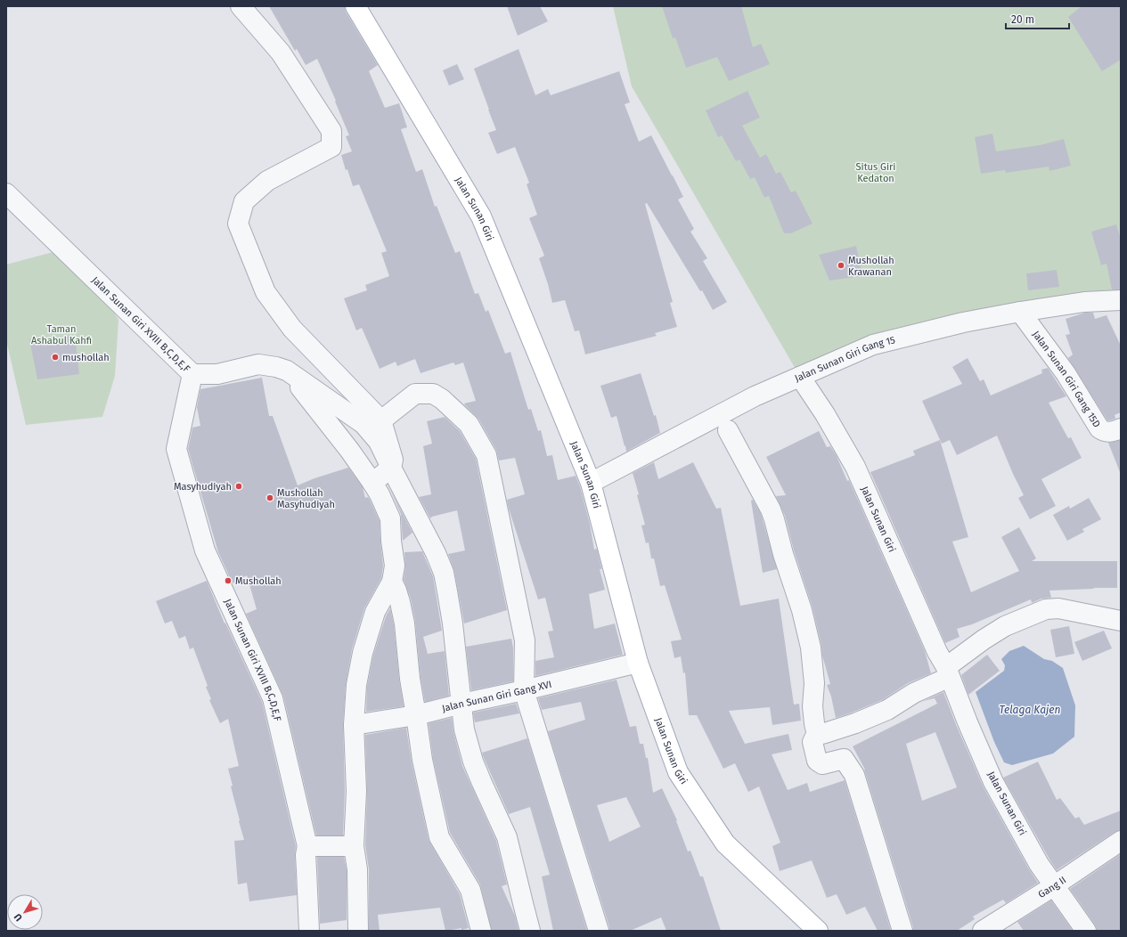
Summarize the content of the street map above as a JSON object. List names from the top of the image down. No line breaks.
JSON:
{"streets":{"main road":["Jalan Sunan Giri"],"street":["Jalan Sunan Giri XVIII B,C,D,E,F","Jalan Sunan Giri Gang 15","Jalan Sunan Giri Gang 15D","Jalan Sunan Giri Gang XVI","Gang II"]},"crossings":[["Jalan Sunan Giri","Jalan Sunan Giri Gang 15"],["Jalan Sunan Giri","Jalan Sunan Giri Gang XVI"],["Jalan Sunan Giri","Gang II"],["Jalan Sunan Giri Gang 15","Jalan Sunan Giri Gang 15D"]],"water":["Telaga Kajen"],"parks":["Situs Giri Kedaton","Taman Ashabul Kahfi"],"places":["Mushollah Krawanan","mushollah","Masyhudiyah","Mushollah Masyhudiyah","Mushollah"],"scale_bar":"20 m","north":"bottom left"}
